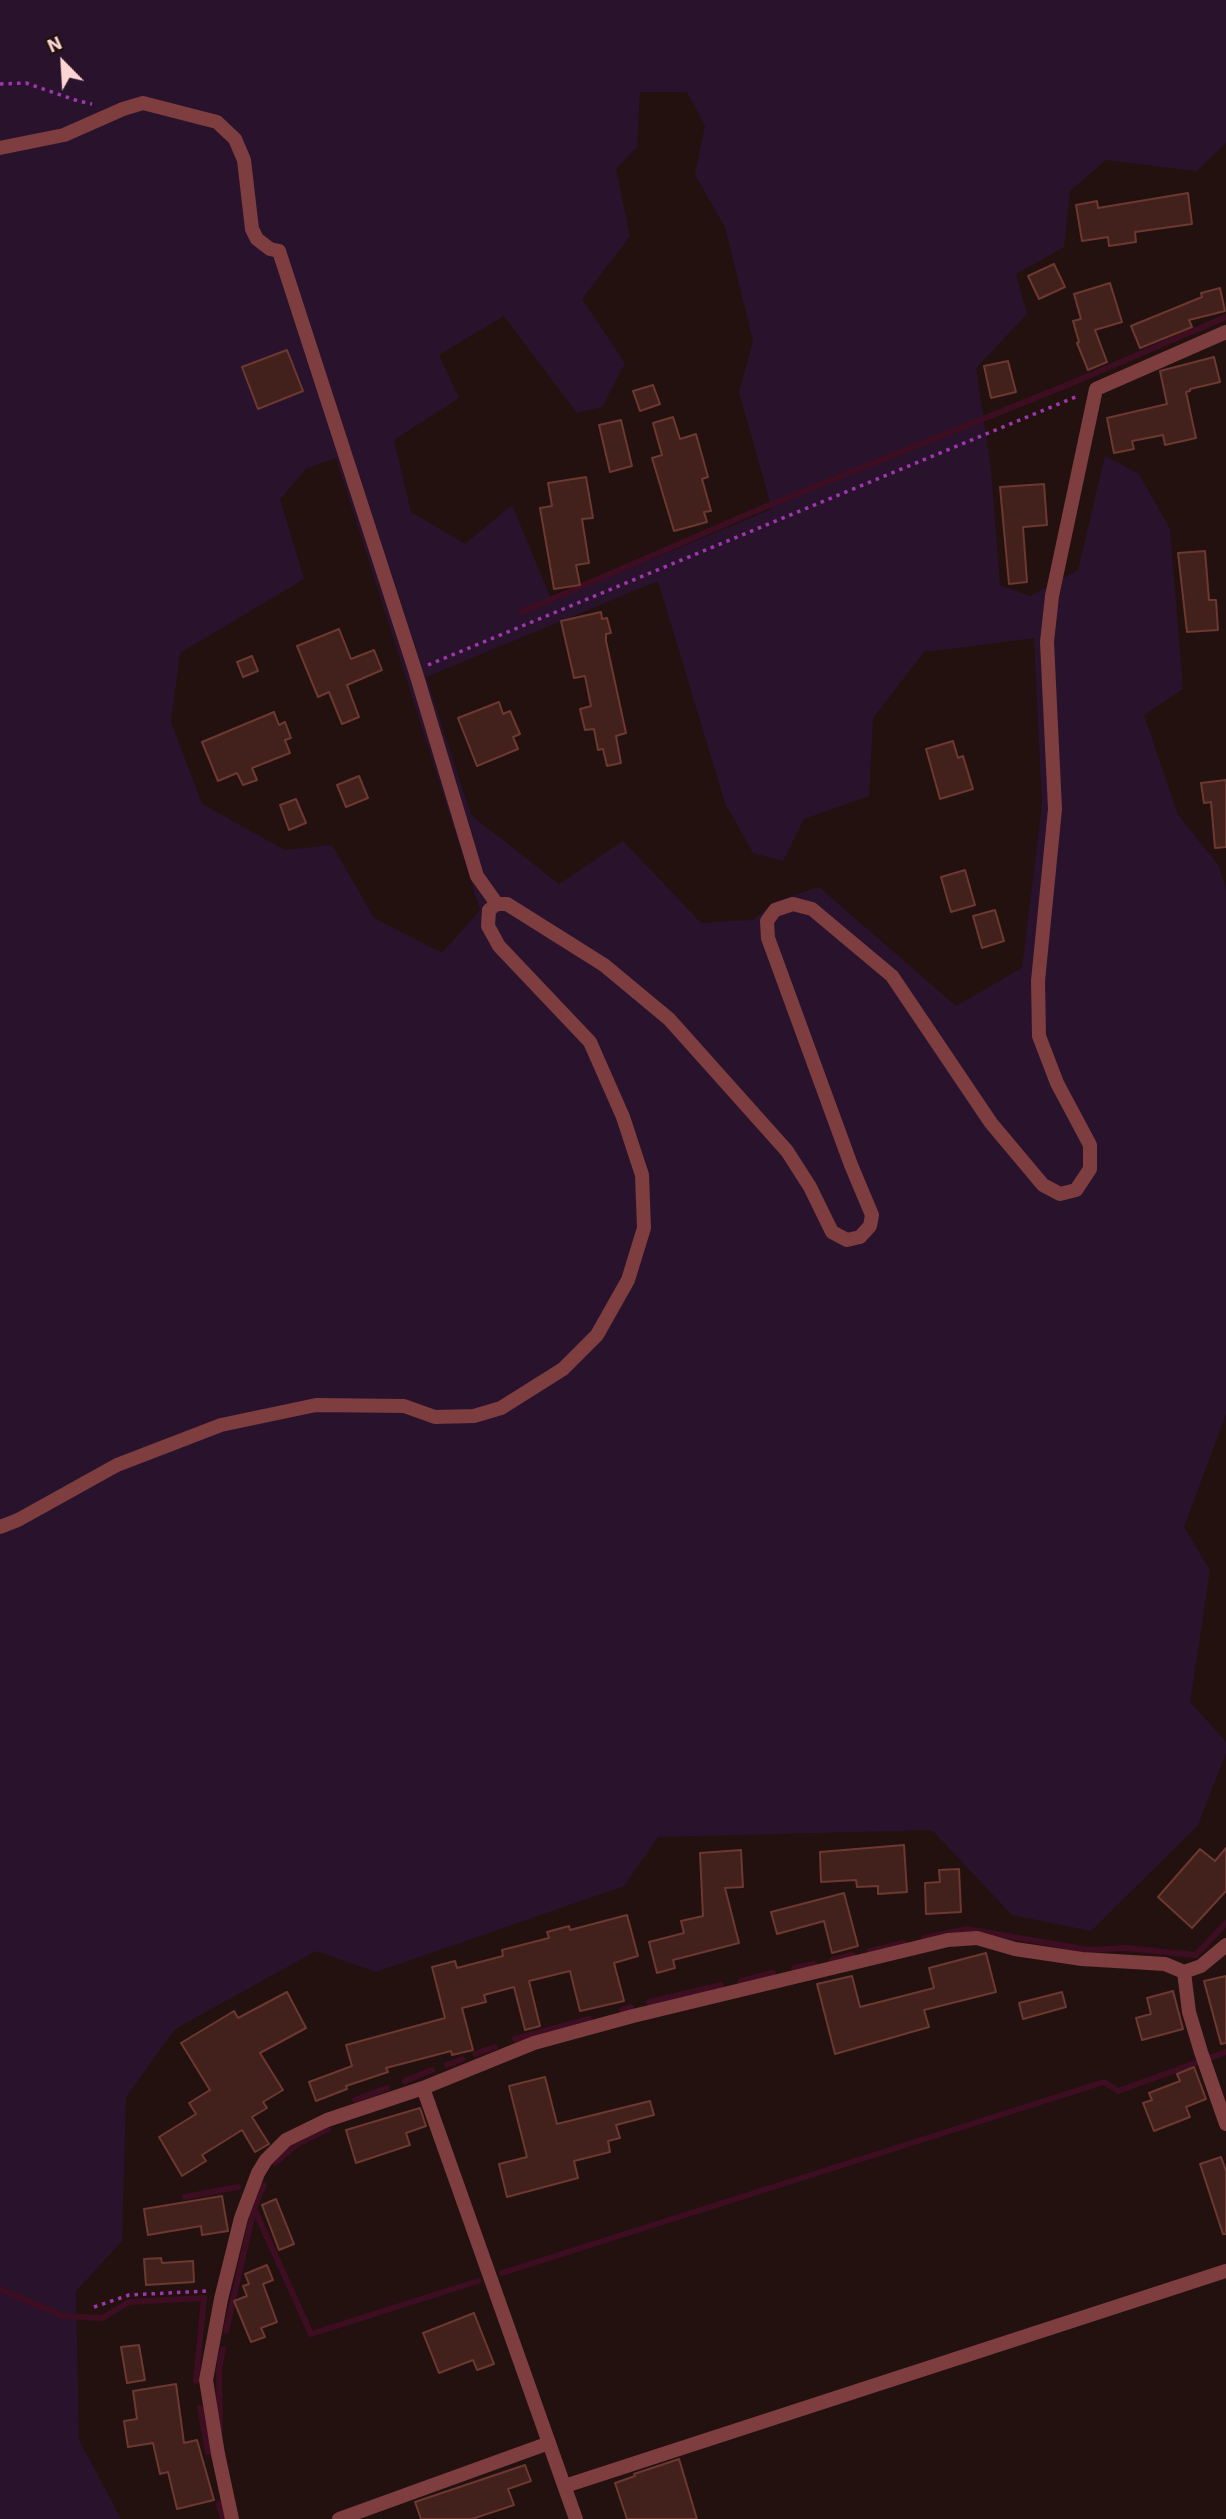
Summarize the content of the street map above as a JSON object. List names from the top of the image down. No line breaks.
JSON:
{"north":"top left"}
